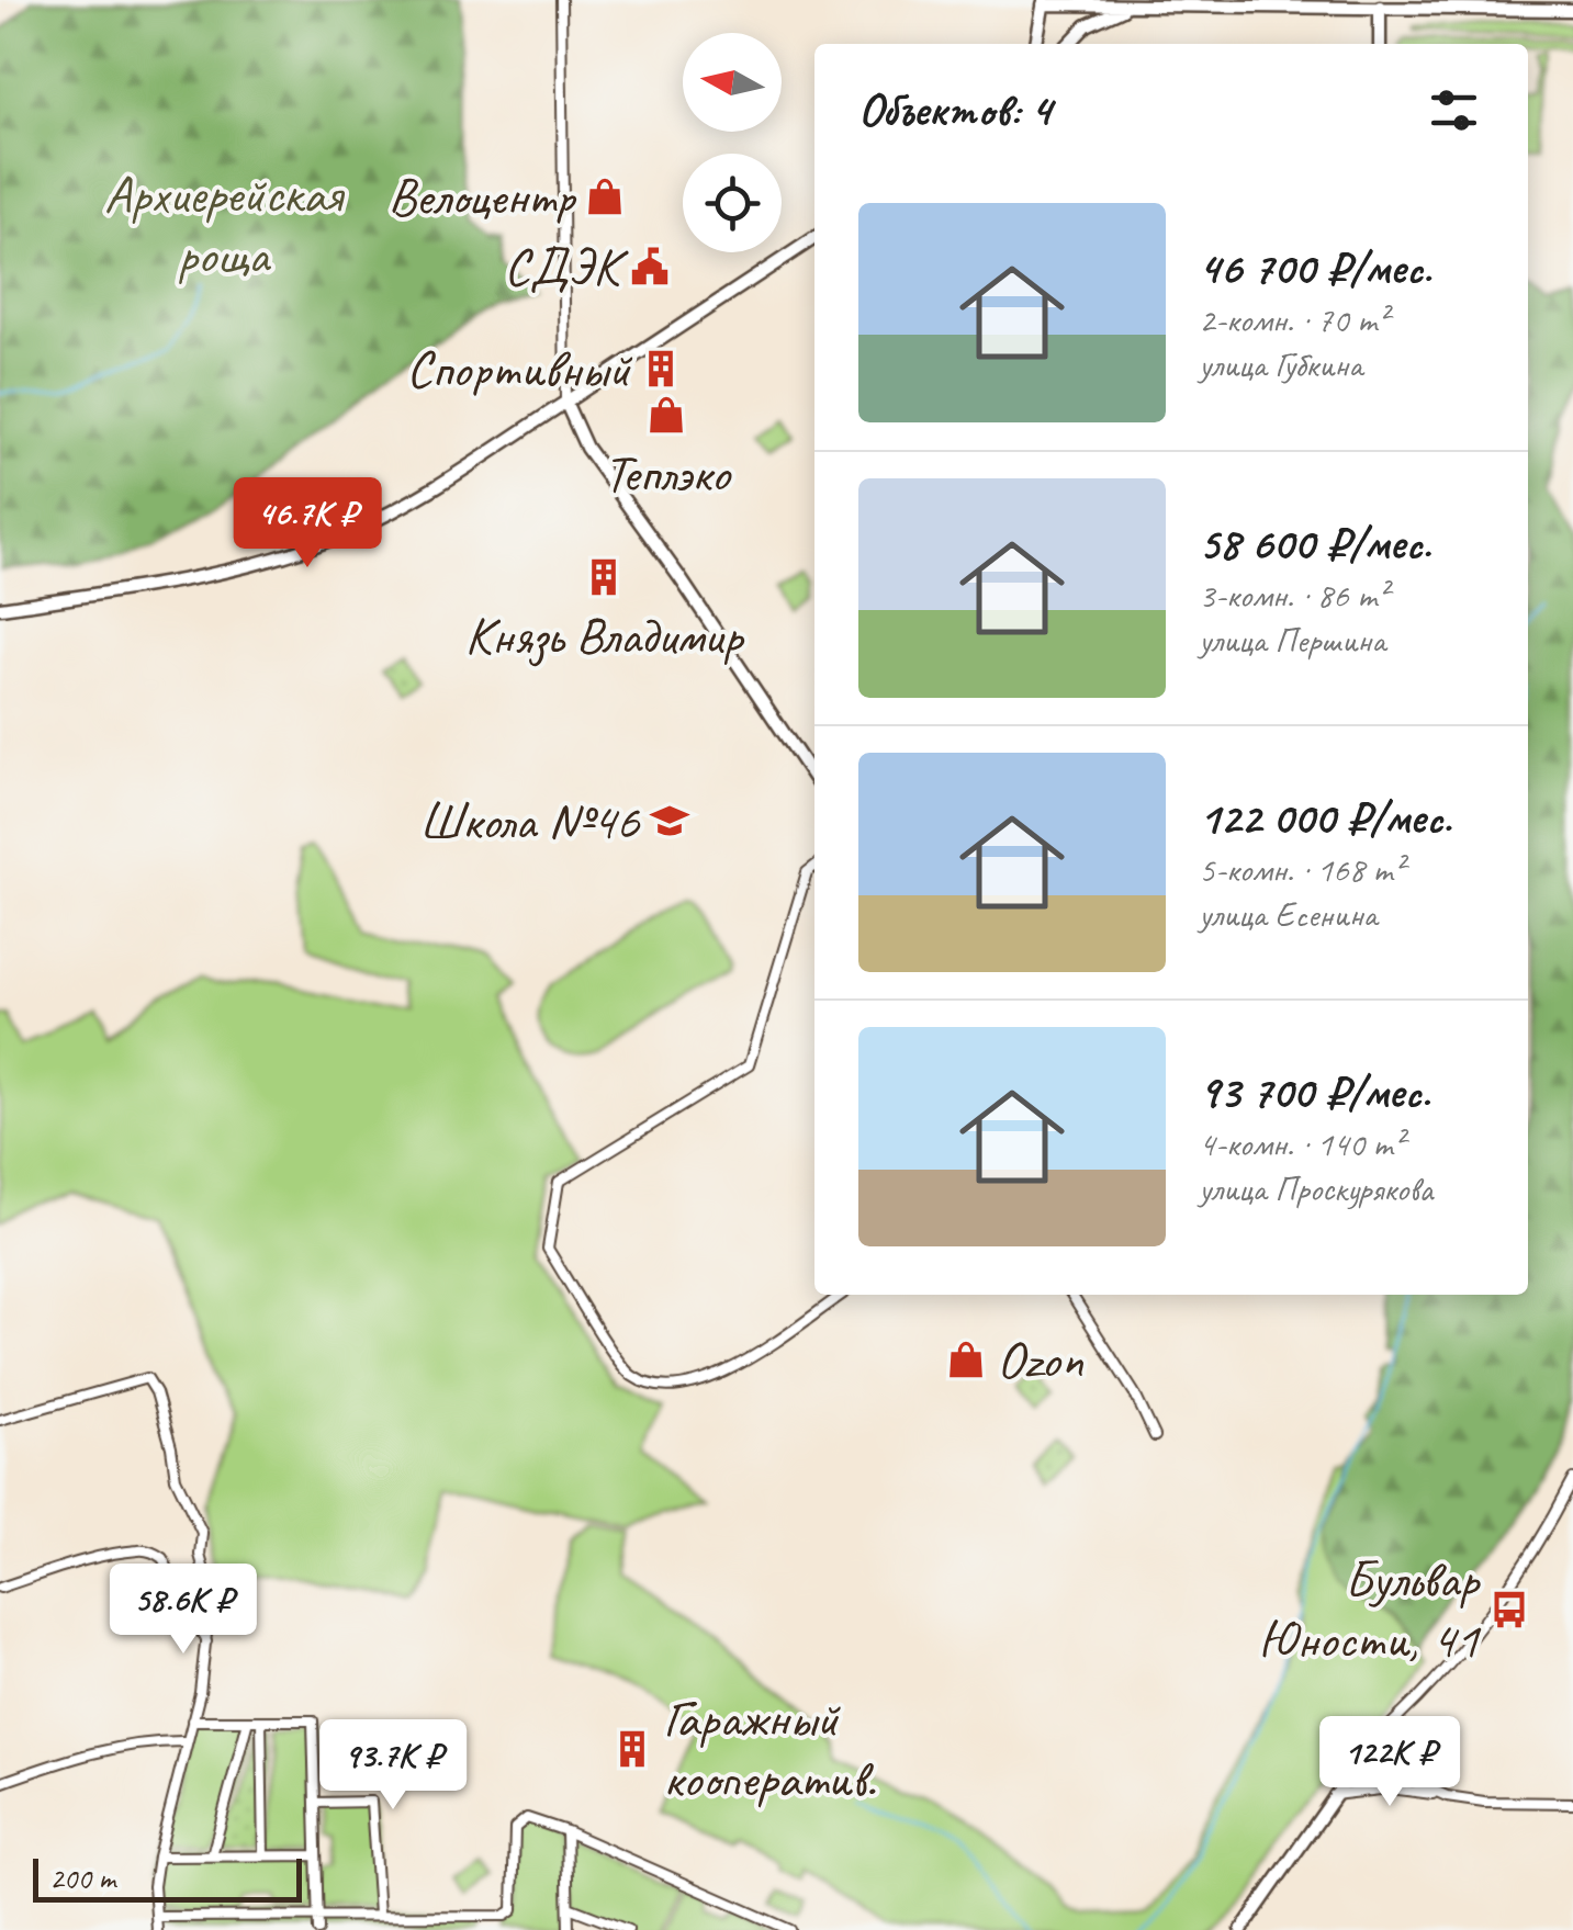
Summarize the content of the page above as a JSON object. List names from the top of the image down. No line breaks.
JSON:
{"parks":["Архиерейская роща"],"places":{"shop":["Велоцентр","Теплэко","Ozon"],"public building":["СДЭК"],"building":["Спортивный","Князь Владимир","Гаражный кооператив."],"school or university":["Школа №46"],"bus stop":["Бульвар Юности, 41"]},"scale_bar":"200 m","north":"left","page":{"heading":"Объектов: 4","list":[{"name":"46 700 ₽/мес.","note":"2-комн. · 70 m² · улица Губкина"},{"name":"58 600 ₽/мес.","note":"3-комн. · 86 m² · улица Першина"},{"name":"122 000 ₽/мес.","note":"5-комн. · 168 m² · улица Есенина"},{"name":"93 700 ₽/мес.","note":"4-комн. · 140 m² · улица Проскурякова"}],"price":["46.7K ₽","58.6K ₽","122K ₽","93.7K ₽"],"scale":"200 m"}}
